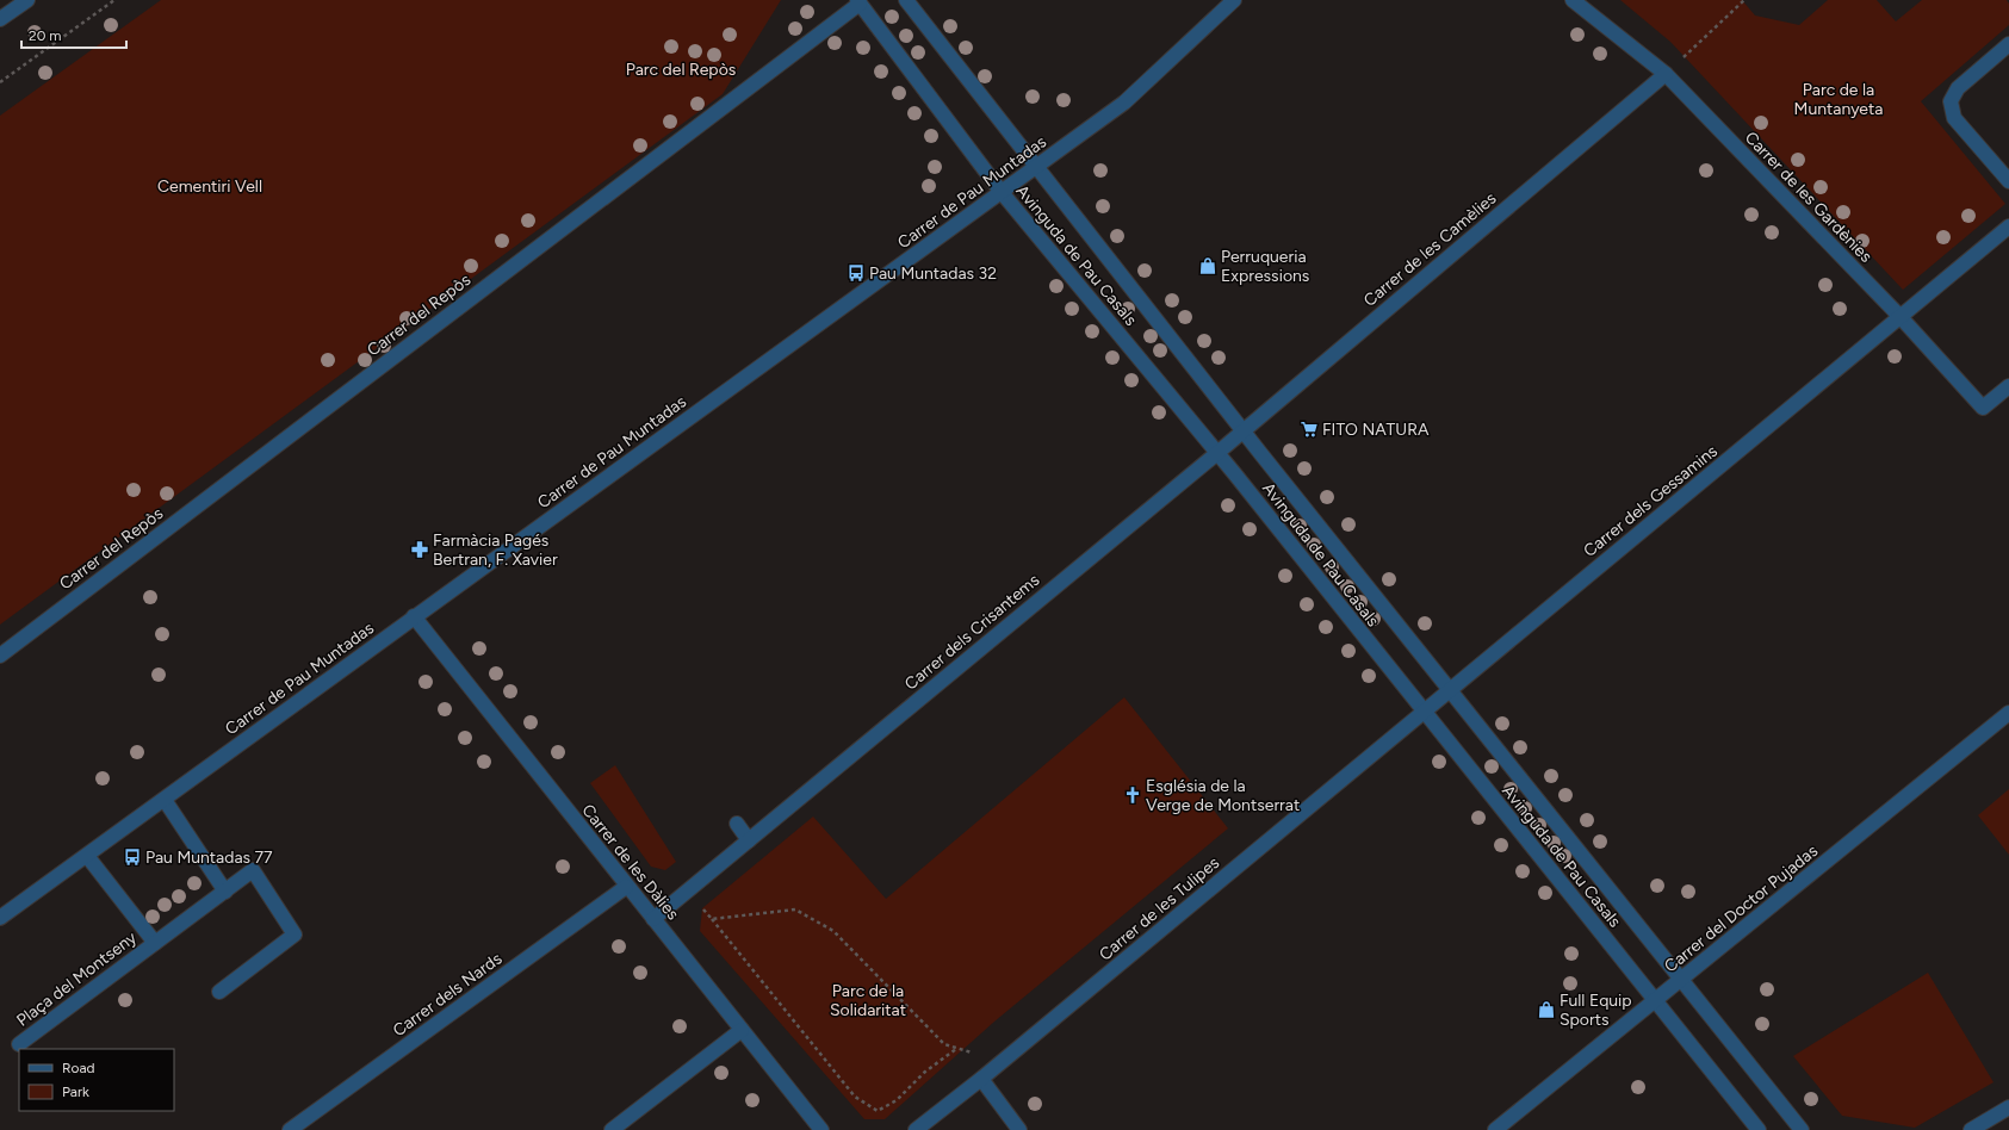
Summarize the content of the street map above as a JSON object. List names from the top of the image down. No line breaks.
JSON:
{"streets":{"street":["Carrer de Pau Muntadas","Carrer de les Gardènies","Carrer de les Camèlies","Avinguda de Pau Casals","Carrer del Repòs","Carrer dels Gessamins","Carrer dels Crisantems","Carrer de les Dàlies","Carrer de les Tulipes","Carrer del Doctor Pujadas","Plaça del Montseny","Carrer dels Nards"]},"crossings":[["Carrer de Pau Muntadas","Avinguda de Pau Casals"],["Carrer de Pau Muntadas","Carrer de les Dàlies"],["Carrer de Pau Muntadas","Plaça del Montseny"],["Carrer de les Gardènies","Carrer de les Camèlies"],["Carrer de les Gardènies","Carrer dels Gessamins"],["Carrer de les Camèlies","Avinguda de Pau Casals"],["Carrer de les Camèlies","Carrer dels Crisantems"],["Avinguda de Pau Casals","Carrer del Repòs"],["Avinguda de Pau Casals","Carrer dels Gessamins"],["Avinguda de Pau Casals","Carrer dels Crisantems"],["Avinguda de Pau Casals","Carrer de les Tulipes"],["Avinguda de Pau Casals","Carrer del Doctor Pujadas"],["Carrer dels Gessamins","Carrer de les Tulipes"],["Carrer dels Crisantems","Carrer de les Dàlies"],["Carrer de les Dàlies","Carrer dels Nards"]],"parks":["Parc del Repòs","Parc de la Muntanyeta","Cementiri Vell","Parc de la Solidaritat"],"places":{"shop":["Perruqueria Expressions","Full Equip Sports"],"bus stop":["Pau Muntadas 32","Pau Muntadas 77"],"supermarket":["FITO NATURA"],"pharmacy":["Farmàcia Pagés Bertran, F. Xavier"],"church":["Església de la Verge de Montserrat"]},"legend":["Road","Park"],"scale_bar":"20 m"}
